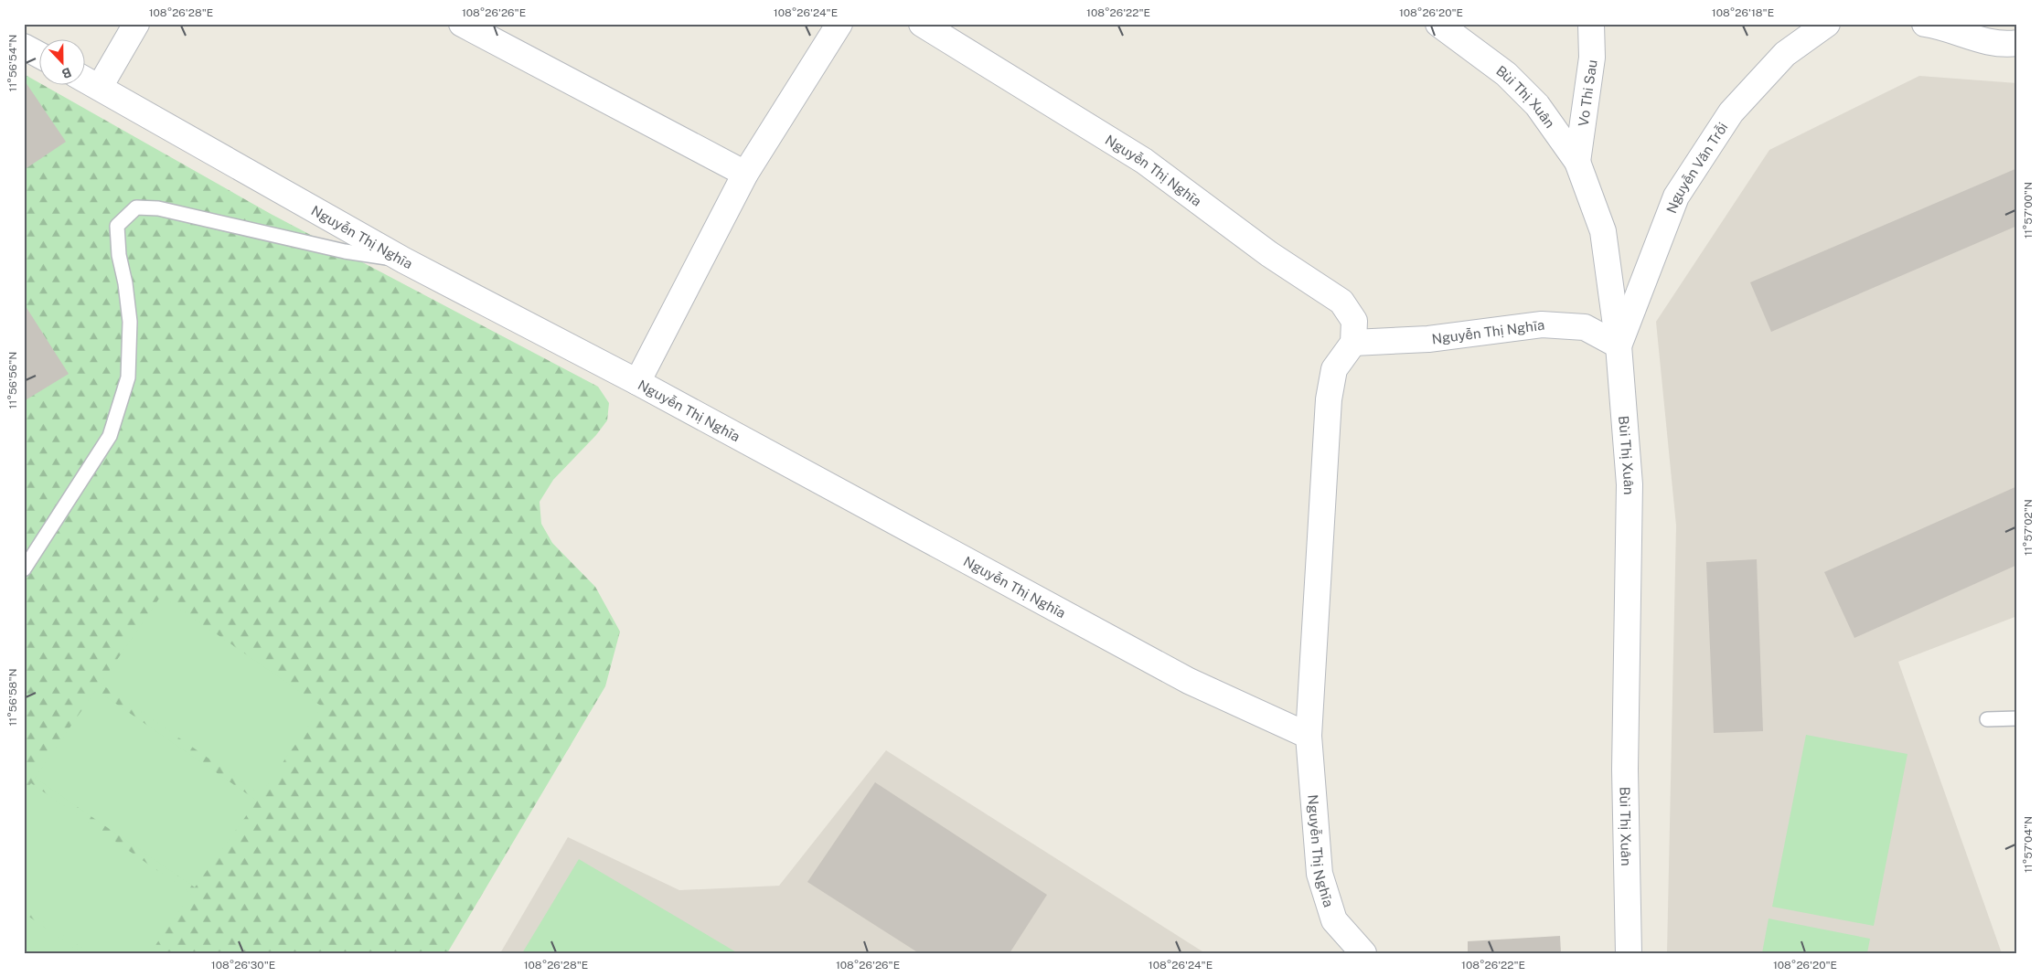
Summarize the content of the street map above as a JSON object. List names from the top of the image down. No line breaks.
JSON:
{"streets":{"street":["Vo Thi Sau","Bùi Thị Xuân","Nguyễn Văn Trỗi","Nguyễn Thị Nghĩa"]},"crossings":[["Vo Thi Sau","Bùi Thị Xuân"],["Bùi Thị Xuân","Nguyễn Văn Trỗi"],["Bùi Thị Xuân","Nguyễn Thị Nghĩa"],["Nguyễn Văn Trỗi","Nguyễn Thị Nghĩa"]],"north":"bottom","coordinates":["108°26'28\"E","108°26'26\"E","108°26'24\"E","108°26'22\"E","108°26'20\"E","108°26'18\"E","11°56'54\"N","11°57'00\"N","11°56'56\"N","11°57'02\"N","11°56'58\"N","11°57'04\"N","108°26'30\"E"]}
